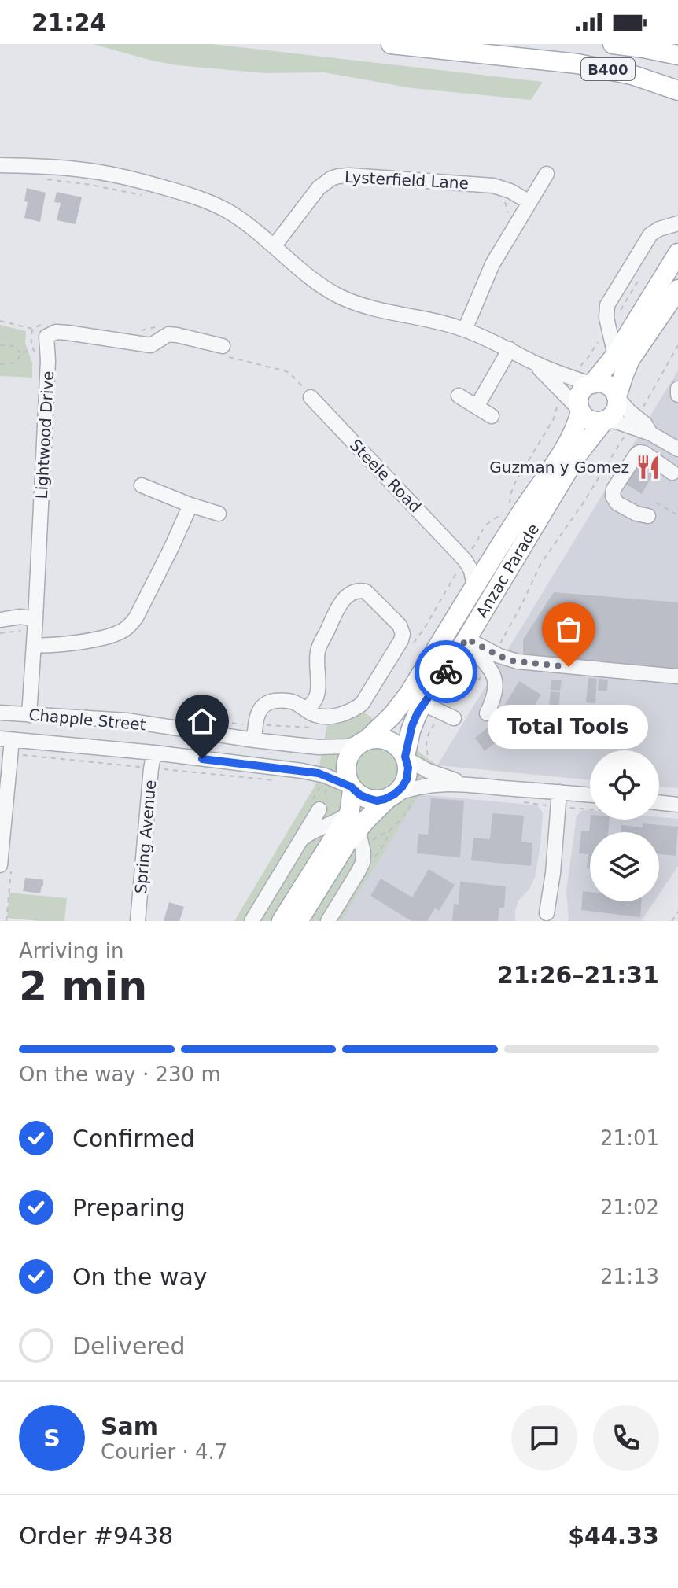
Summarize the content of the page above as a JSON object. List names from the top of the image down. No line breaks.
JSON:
{"streets":{"main road":["B400","Anzac Parade"],"street":["Lysterfield Lane","Lightwood Drive","Steele Road","Chapple Street","Spring Avenue"]},"crossings":[["Lightwood Drive","Chapple Street"],["Steele Road","Anzac Parade"],["Anzac Parade","Chapple Street"],["Chapple Street","Spring Avenue"]],"places":{"restaurant":["Guzman y Gomez"],"other":["Total Tools"]},"page":{"status":"21:24","bubble":"Total Tools","heading":["2 min","Arriving in","21:26–21:31"],"panel":["Sam","Courier · 4.7","Order #9438","$44.33"],"bar":"On the way · 230 m","list":[["Confirmed","21:01"],["Preparing","21:02"],["On the way","21:13"],"Delivered"],"round":"S"}}
